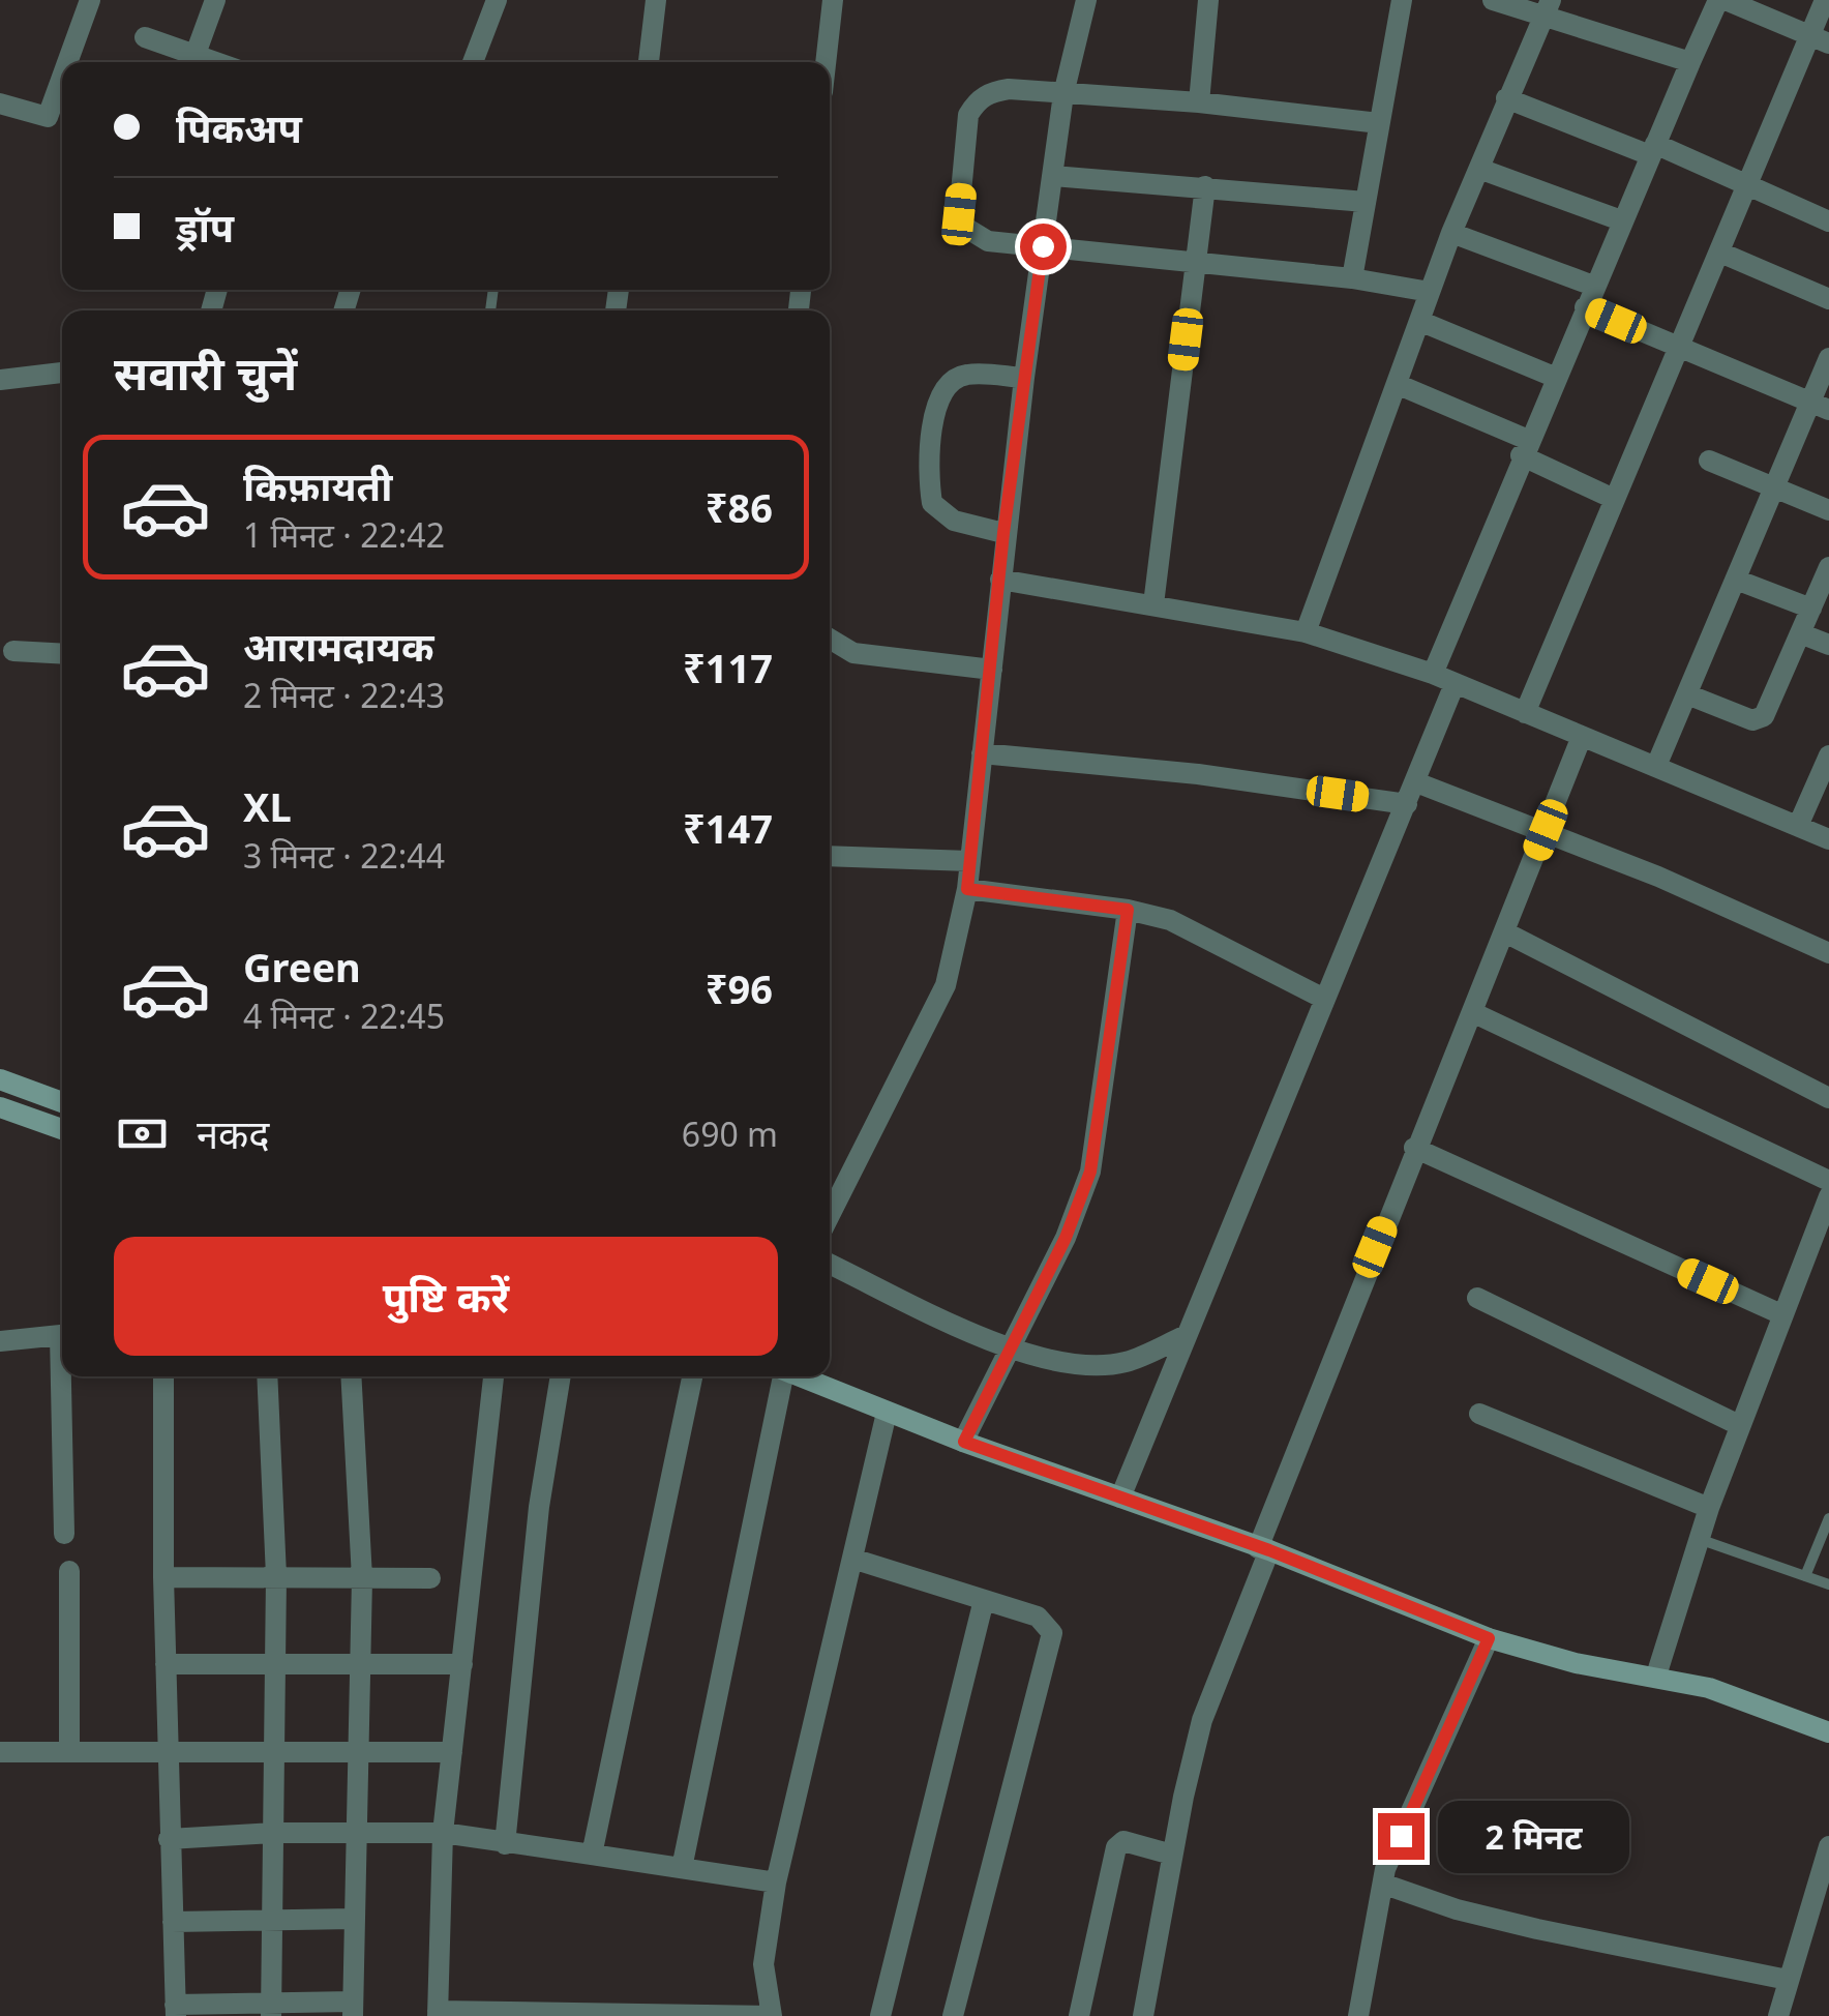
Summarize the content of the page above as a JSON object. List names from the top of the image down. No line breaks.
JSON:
{"page":{"banner":["पिकअप","ड्रॉप"],"heading":"सवारी चुनें","list":[{"name":"किफ़ायती","note":"1 मिनट · 22:42","value":"₹86"},{"name":"आरामदायक","note":"2 मिनट · 22:43","value":"₹117"},{"name":"XL","note":"3 मिनट · 22:44","value":"₹147"},{"name":"Green","note":"4 मिनट · 22:45","value":"₹96"}],"pay":["नकद","690 m"],"buttons":"पुष्टि करें","bubble":"2 मिनट"}}
